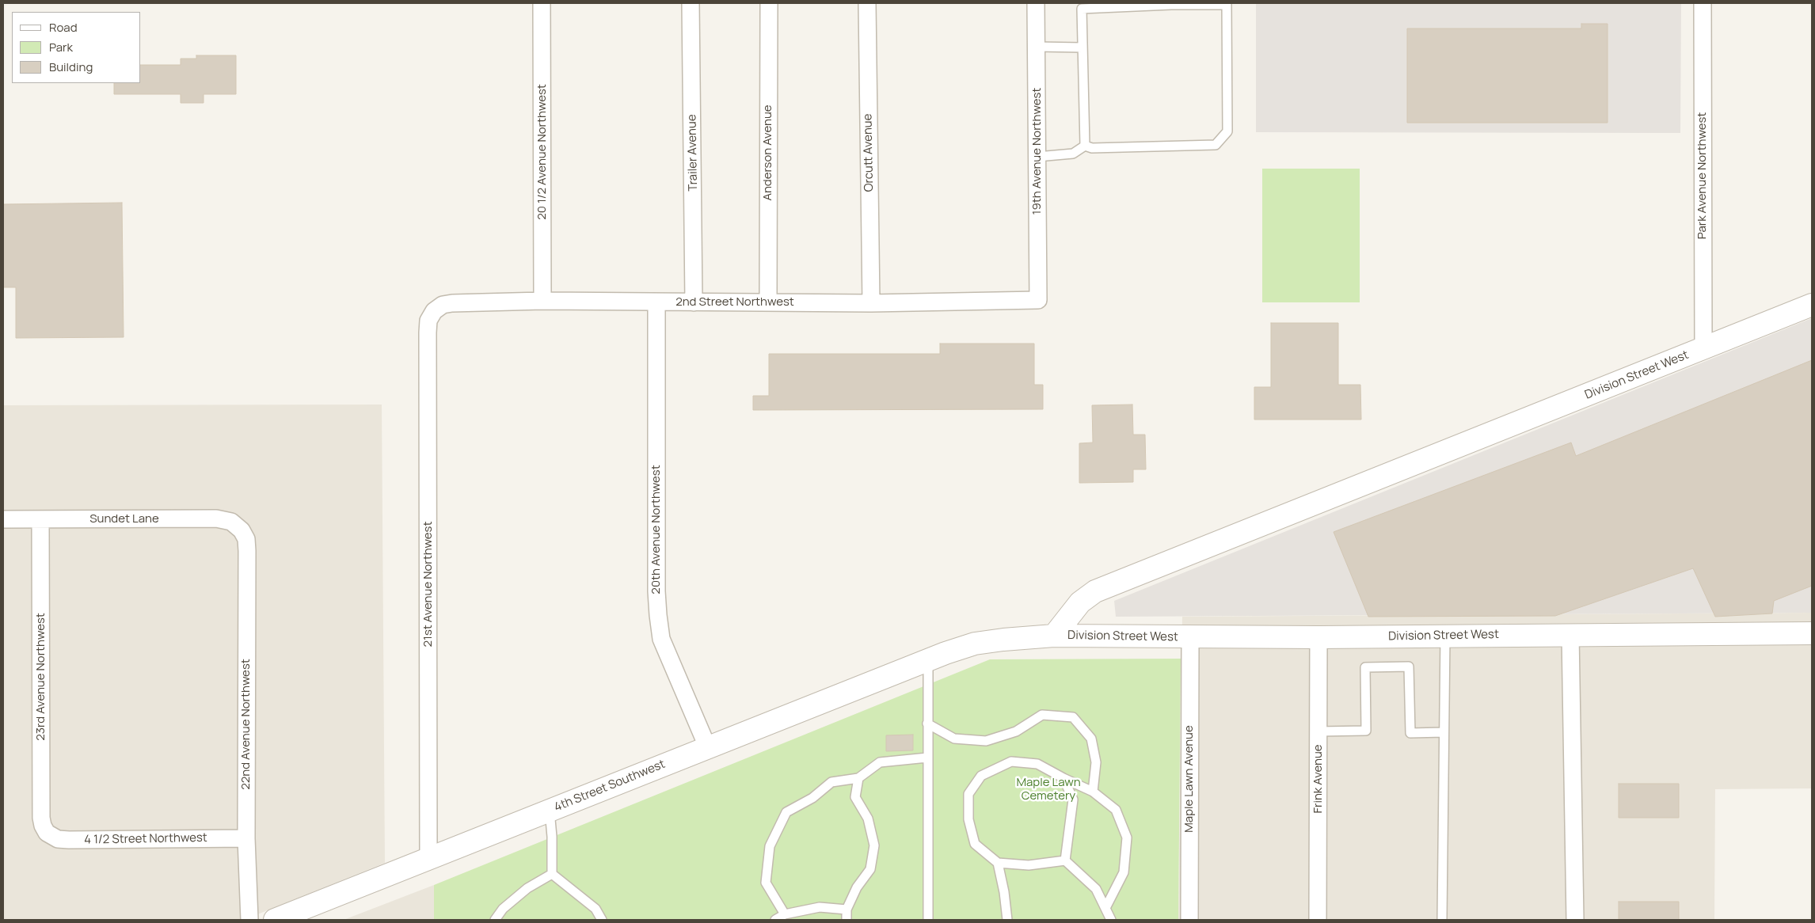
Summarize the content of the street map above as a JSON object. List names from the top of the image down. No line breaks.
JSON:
{"streets":{"street":["19th Avenue Northwest","20 1/2 Avenue Northwest","Trailer Avenue","Anderson Avenue","Orcutt Avenue","Park Avenue Northwest","2nd Street Northwest","Division Street West","Sundet Lane","20th Avenue Northwest","21st Avenue Northwest","23rd Avenue Northwest","22nd Avenue Northwest","Maple Lawn Avenue","Frink Avenue","4th Street Southwest","4 1/2 Street Northwest"]},"crossings":[["19th Avenue Northwest","2nd Street Northwest"],["20 1/2 Avenue Northwest","2nd Street Northwest"],["Trailer Avenue","2nd Street Northwest"],["Anderson Avenue","2nd Street Northwest"],["Orcutt Avenue","2nd Street Northwest"],["Park Avenue Northwest","Division Street West"],["2nd Street Northwest","20th Avenue Northwest"],["2nd Street Northwest","21st Avenue Northwest"],["Division Street West","Maple Lawn Avenue"],["Division Street West","Frink Avenue"],["Division Street West","4th Street Southwest"],["Sundet Lane","23rd Avenue Northwest"],["Sundet Lane","22nd Avenue Northwest"],["20th Avenue Northwest","4th Street Southwest"],["21st Avenue Northwest","4th Street Southwest"],["23rd Avenue Northwest","4 1/2 Street Northwest"],["22nd Avenue Northwest","4 1/2 Street Northwest"]],"parks":["Maple Lawn Cemetery"],"legend":["Road","Park","Building"]}
